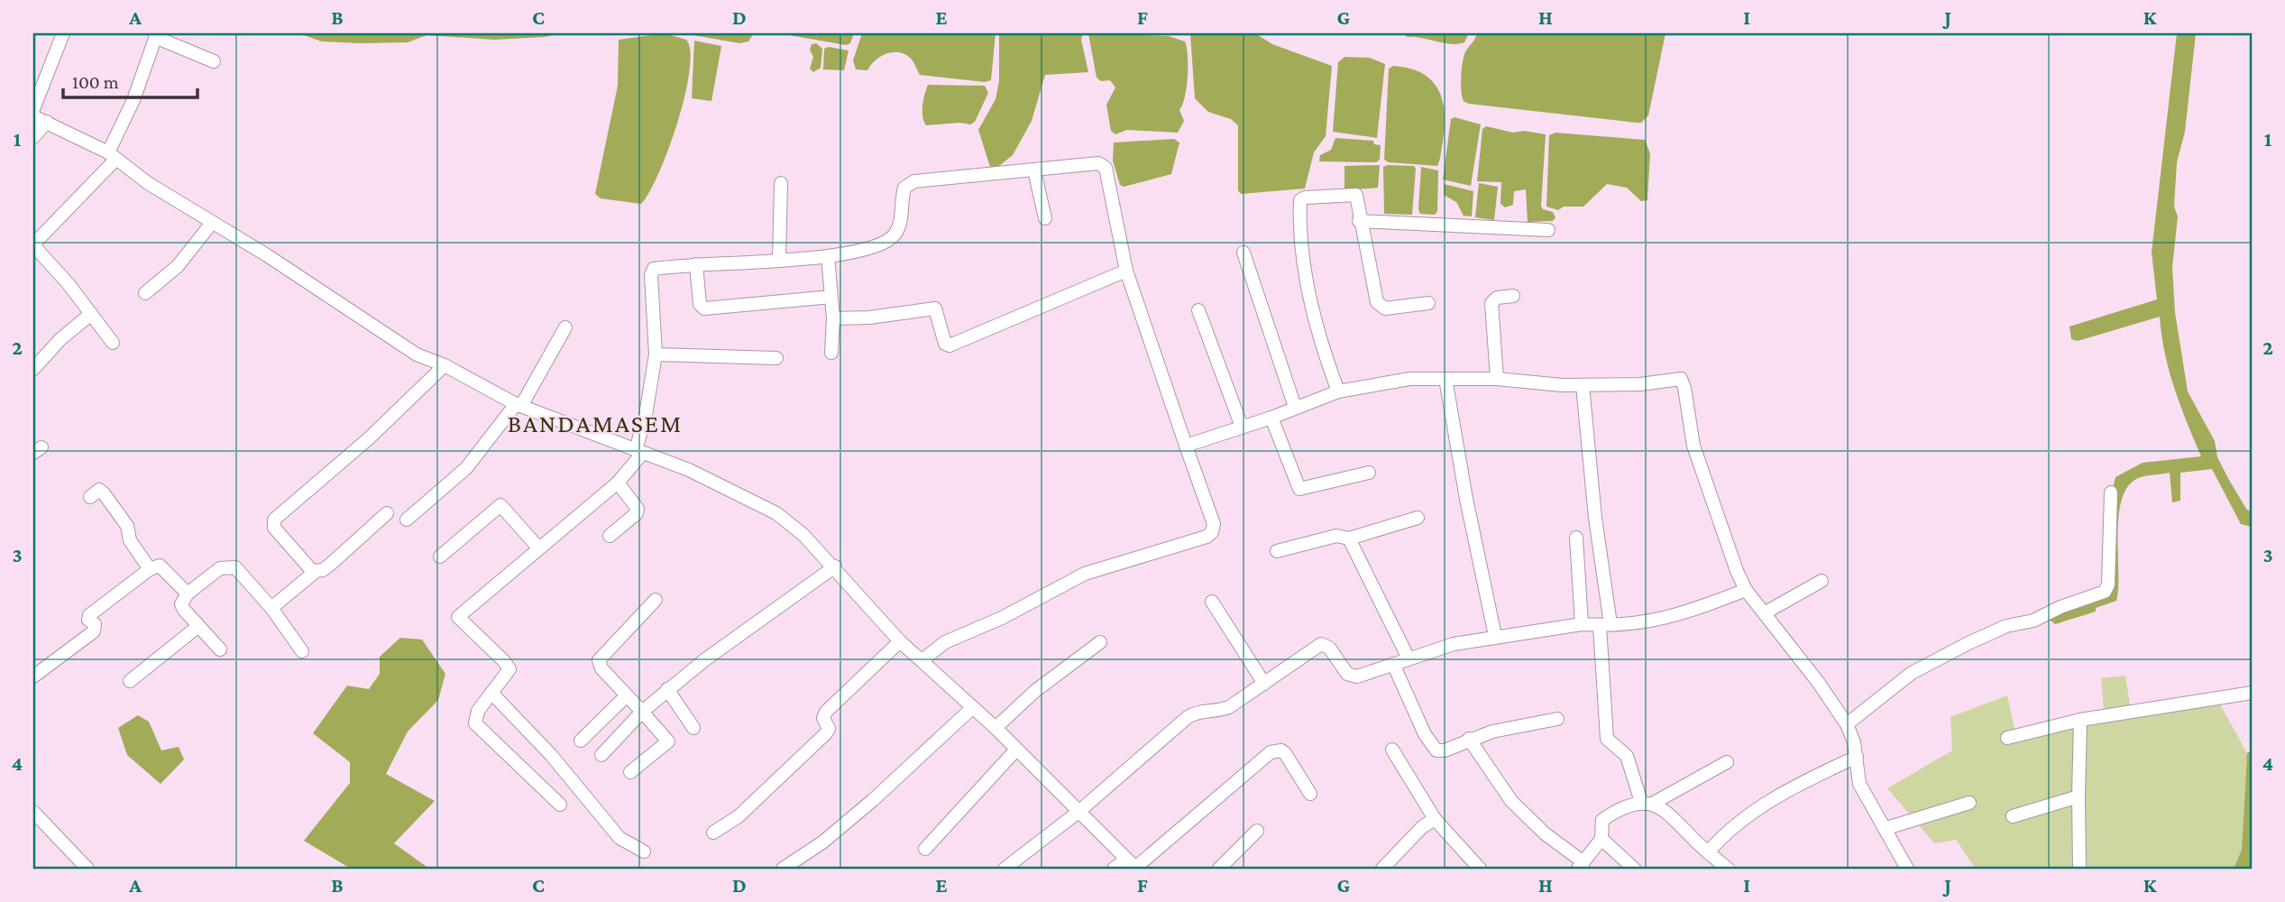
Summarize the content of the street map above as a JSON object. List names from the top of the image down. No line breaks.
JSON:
{"districts":["BANDAMASEM"],"scale_bar":"100 m","grid":{"columns":["A","B","C","D","E","F","G","H","I","J","K"],"rows":["1","2","3","4"]}}
